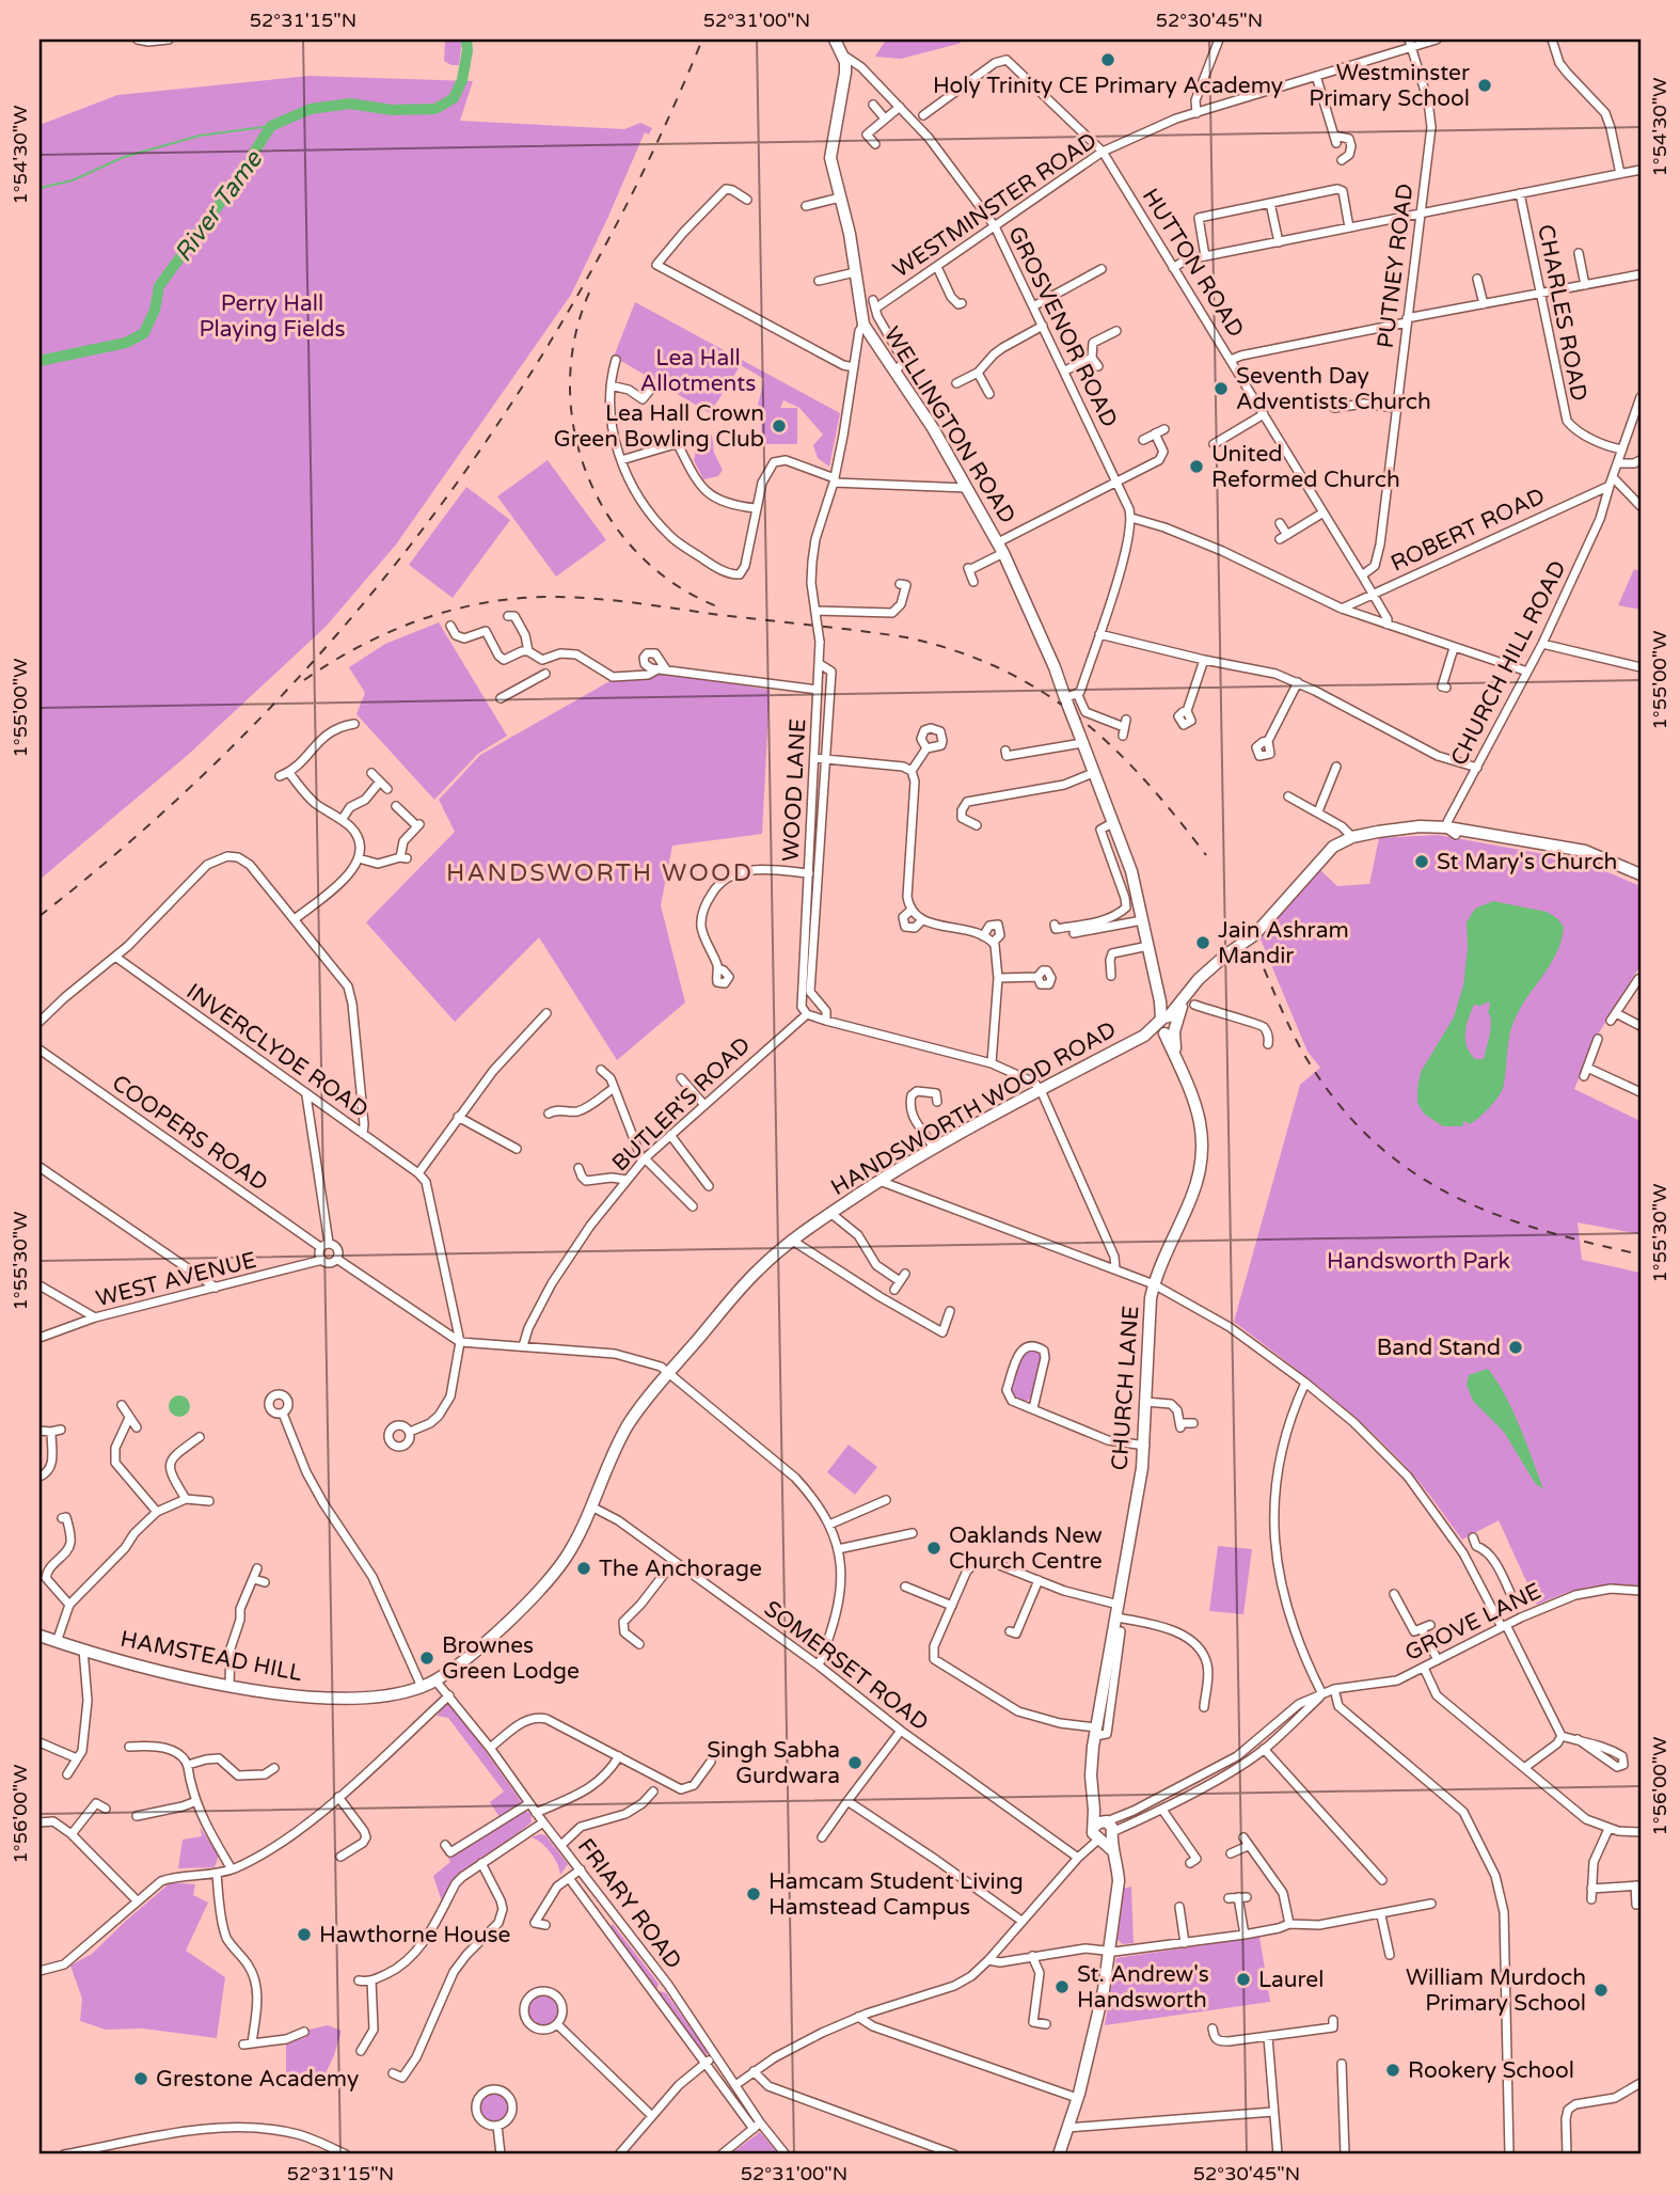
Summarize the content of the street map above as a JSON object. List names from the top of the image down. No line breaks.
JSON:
{"streets":{"main road":["WELLINGTON ROAD","HANDSWORTH WOOD ROAD","CHURCH LANE","HAMSTEAD HILL"],"street":["WESTMINSTER ROAD","HUTTON ROAD","PUTNEY ROAD","CHARLES ROAD","GROSVENOR ROAD","ROBERT ROAD","CHURCH HILL ROAD","WOOD LANE","INVERCLYDE ROAD","BUTLER'S ROAD","COOPERS ROAD","WEST AVENUE","GROVE LANE","SOMERSET ROAD","FRIARY ROAD"]},"crossings":[["WESTMINSTER ROAD","HUTTON ROAD"],["WESTMINSTER ROAD","PUTNEY ROAD"],["WESTMINSTER ROAD","GROSVENOR ROAD"],["HUTTON ROAD","PUTNEY ROAD"],["HUTTON ROAD","ROBERT ROAD"],["CHARLES ROAD","CHURCH HILL ROAD"],["GROSVENOR ROAD","WELLINGTON ROAD"],["WELLINGTON ROAD","WOOD LANE"],["WELLINGTON ROAD","HANDSWORTH WOOD ROAD"],["WELLINGTON ROAD","CHURCH LANE"],["ROBERT ROAD","CHURCH HILL ROAD"],["WOOD LANE","BUTLER'S ROAD"],["HANDSWORTH WOOD ROAD","CHURCH LANE"],["HANDSWORTH WOOD ROAD","HAMSTEAD HILL"],["HANDSWORTH WOOD ROAD","SOMERSET ROAD"],["HANDSWORTH WOOD ROAD","FRIARY ROAD"],["COOPERS ROAD","WEST AVENUE"],["CHURCH LANE","GROVE LANE"]],"districts":["HANDSWORTH WOOD"],"water":["River Tame"],"parks":["Perry Hall Playing Fields","Lea Hall Allotments","Handsworth Park"],"places":["Holy Trinity CE Primary Academy","Westminster Primary School","Seventh Day Adventists Church","Lea Hall Crown Green Bowling Club","United Reformed Church","St Mary's Church","Jain Ashram Mandir","Band Stand","Oaklands New Church Centre","The Anchorage","Brownes Green Lodge","Singh Sabha Gurdwara","Hamcam Student Living Hamstead Campus","Hawthorne House","Laurel","St. Andrew's Handsworth","William Murdoch Primary School","Rookery School","Grestone Academy"],"coordinates":["52°31'15\"N","52°31'00\"N","52°30'45\"N","1°54'30\"W","1°55'00\"W","1°55'30\"W","1°56'00\"W"]}
